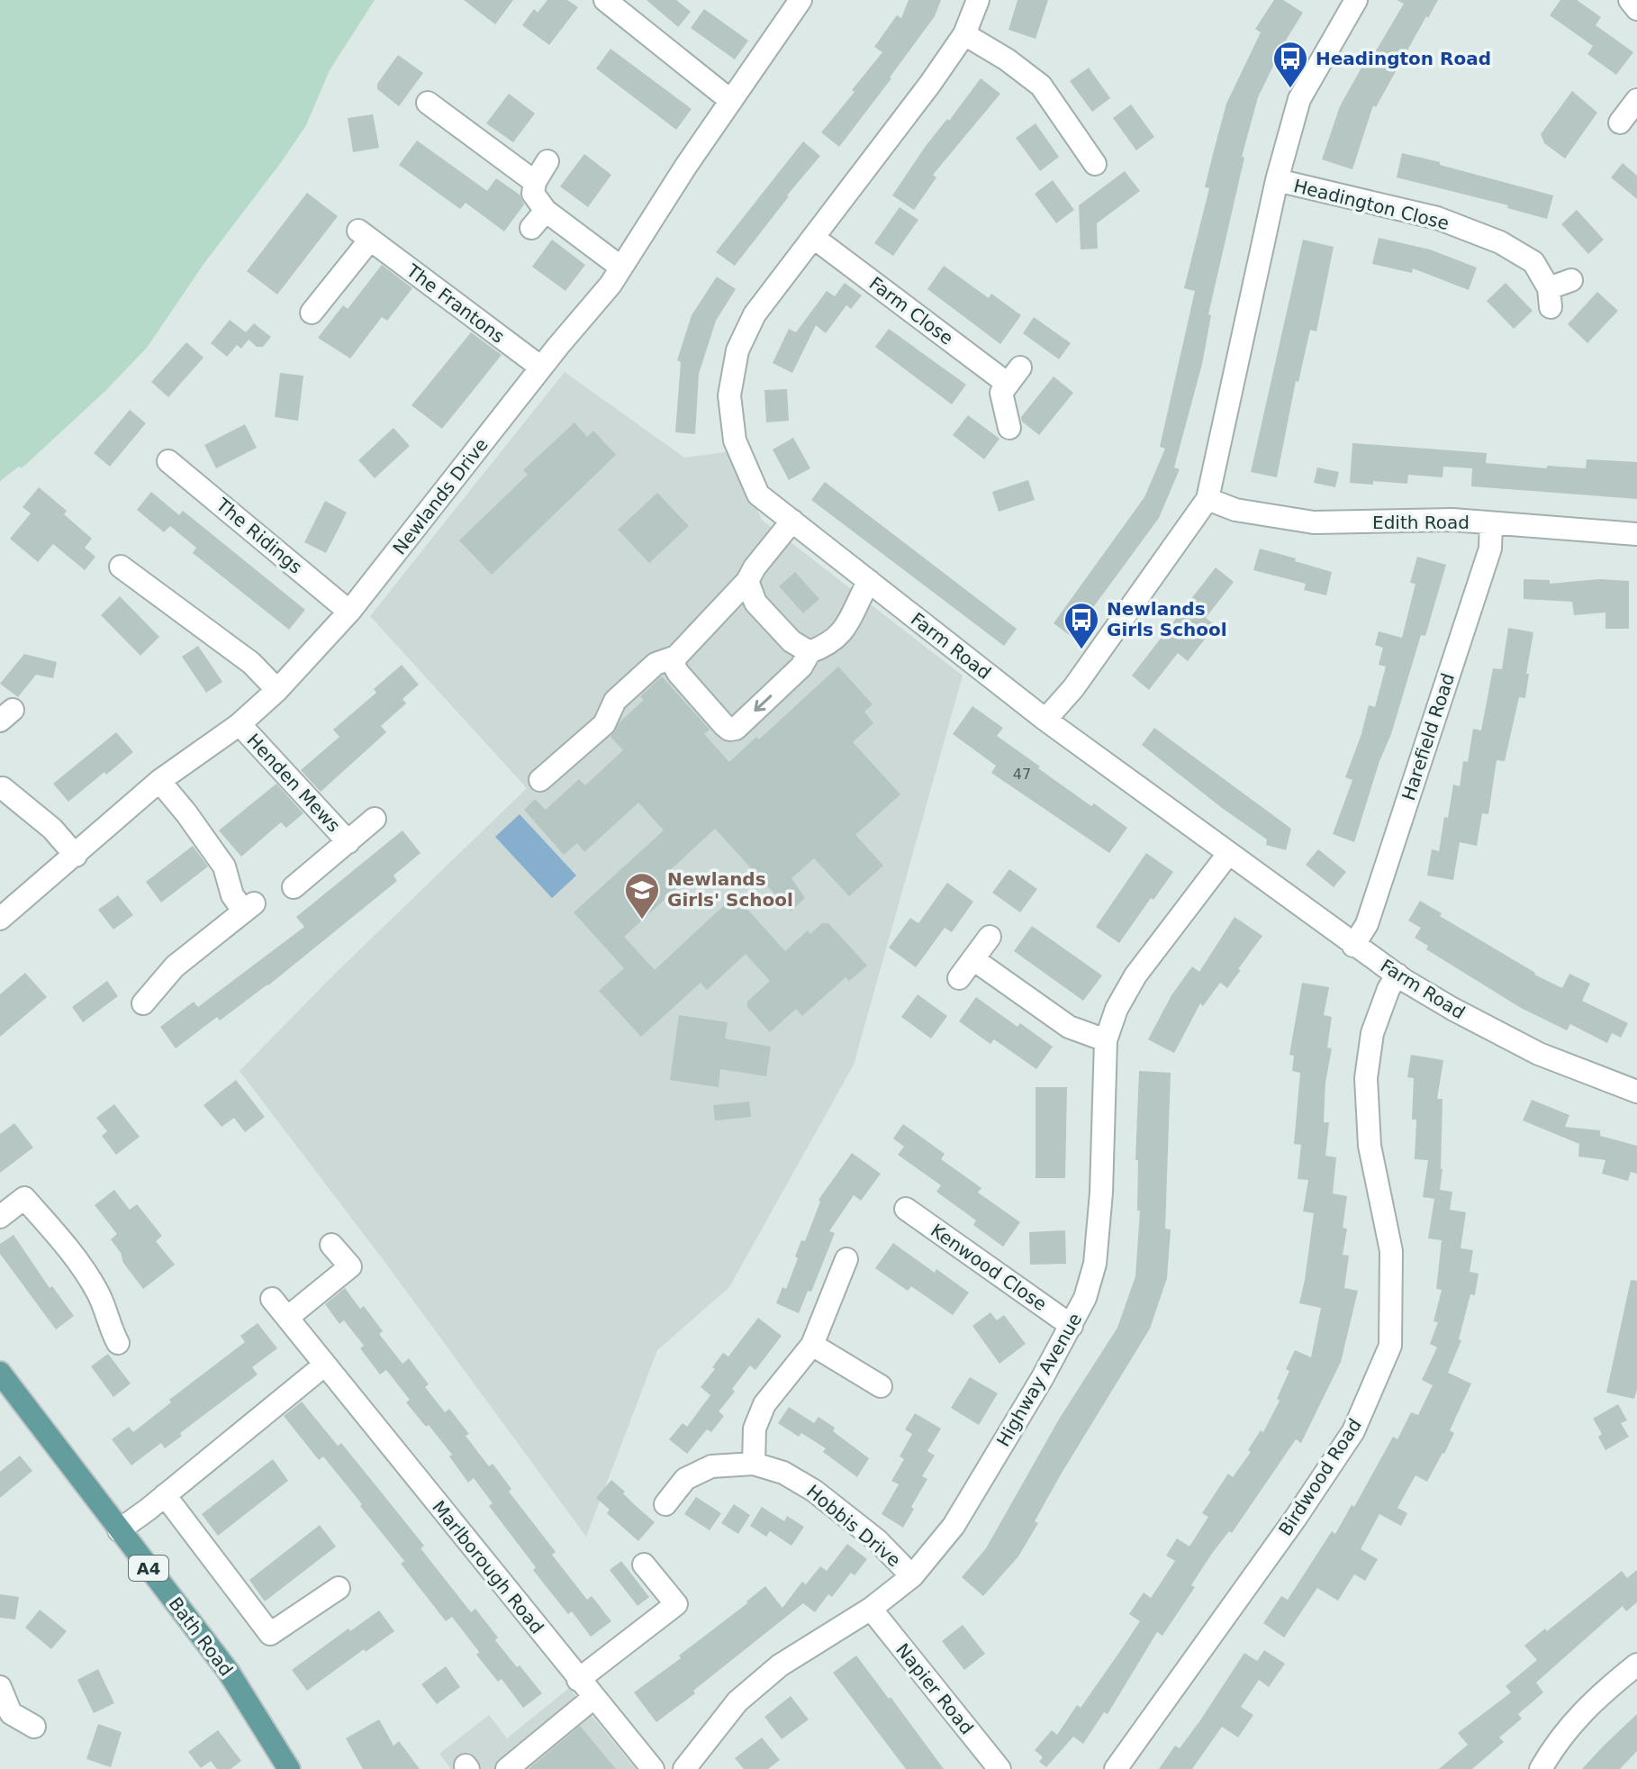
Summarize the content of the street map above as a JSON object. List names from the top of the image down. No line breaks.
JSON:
{"streets":{"main road":["A4","Bath Road"],"street":["Headington Close","The Frantons","Farm Close","Newlands Drive","Edith Road","The Ridings","Farm Road","Harefield Road","Henden Mews","Kenwood Close","Highway Avenue","Birdwood Road","Hobbis Drive","Marlborough Road","Napier Road"]},"crossings":[["The Frantons","Newlands Drive"],["Farm Close","Farm Road"],["Newlands Drive","The Ridings"],["Newlands Drive","Henden Mews"],["Edith Road","Harefield Road"],["Farm Road","Harefield Road"],["Farm Road","Highway Avenue"],["Farm Road","Birdwood Road"],["Kenwood Close","Highway Avenue"],["Highway Avenue","Hobbis Drive"],["Highway Avenue","Napier Road"]],"places":{"bus stop":["Headington Road","Newlands Girls School"],"school or university":["Newlands Girls' School"]},"house_numbers":["47"]}
